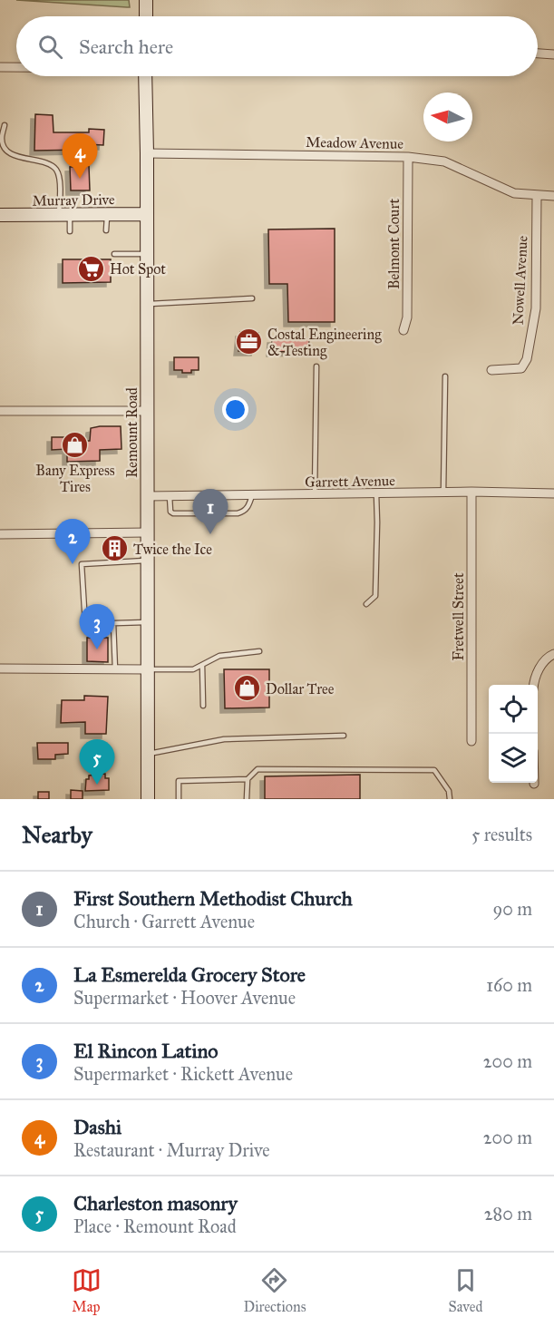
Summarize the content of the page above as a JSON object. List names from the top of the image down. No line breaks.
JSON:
{"streets":{"main road":["Murray Drive","Remount Road"],"street":["Meadow Avenue","Belmont Court","Nowell Avenue","Garrett Avenue","Fretwell Street"]},"crossings":[["Meadow Avenue","Belmont Court"],["Meadow Avenue","Nowell Avenue"],["Meadow Avenue","Remount Road"],["Murray Drive","Remount Road"],["Remount Road","Garrett Avenue"],["Garrett Avenue","Fretwell Street"]],"places":{"supermarket":["Hot Spot"],"office":["Costal Engineering & Testing"],"shop":["Bany Express Tires","Dollar Tree"],"building":["Twice the Ice"]},"north":"left","page":{"search":"Search here","pins":["4","1","2","3","5"],"heading":["Nearby","5 results"],"list":[{"mark":"1","name":"First Southern Methodist Church","note":"Church · Garrett Avenue","value":"90 m"},{"mark":"2","name":"La Esmerelda Grocery Store","note":"Supermarket · Hoover Avenue","value":"160 m"},{"mark":"3","name":"El Rincon Latino","note":"Supermarket · Rickett Avenue","value":"200 m"},{"mark":"4","name":"Dashi","note":"Restaurant · Murray Drive","value":"200 m"},{"mark":"5","name":"Charleston masonry","note":"Place · Remount Road","value":"280 m"}],"nav":["Map","Directions","Saved"]}}
